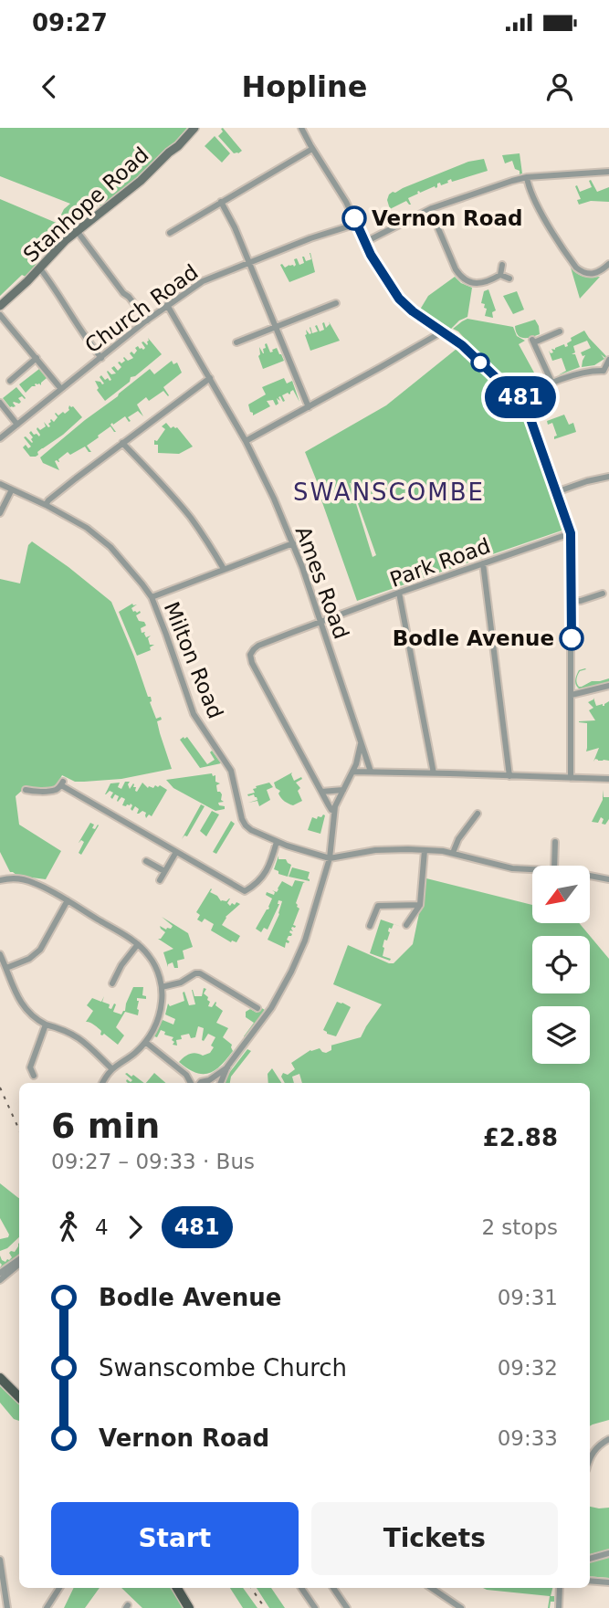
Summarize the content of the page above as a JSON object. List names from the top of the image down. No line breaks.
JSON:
{"streets":{"main road":["Stanhope Road"],"street":["Church Road","Park Road","Ames Road","Milton Road"]},"crossings":[["Church Road","Ames Road"],["Park Road","Ames Road"]],"districts":["SWANSCOMBE"],"places":["Vernon Road","Bodle Avenue"],"lines":["bus line 481"],"north":"bottom left","page":{"status":"09:27","header":"Hopline","on_map":"481","heading":["6 min","09:27 – 09:33 · Bus","£2.88"],"legs":["4","481","2 stops"],"list":[{"name":"Bodle Avenue","value":"09:31"},{"name":"Swanscombe Church","value":"09:32"},{"name":"Vernon Road","value":"09:33"}],"buttons":["Start","Tickets"]}}
